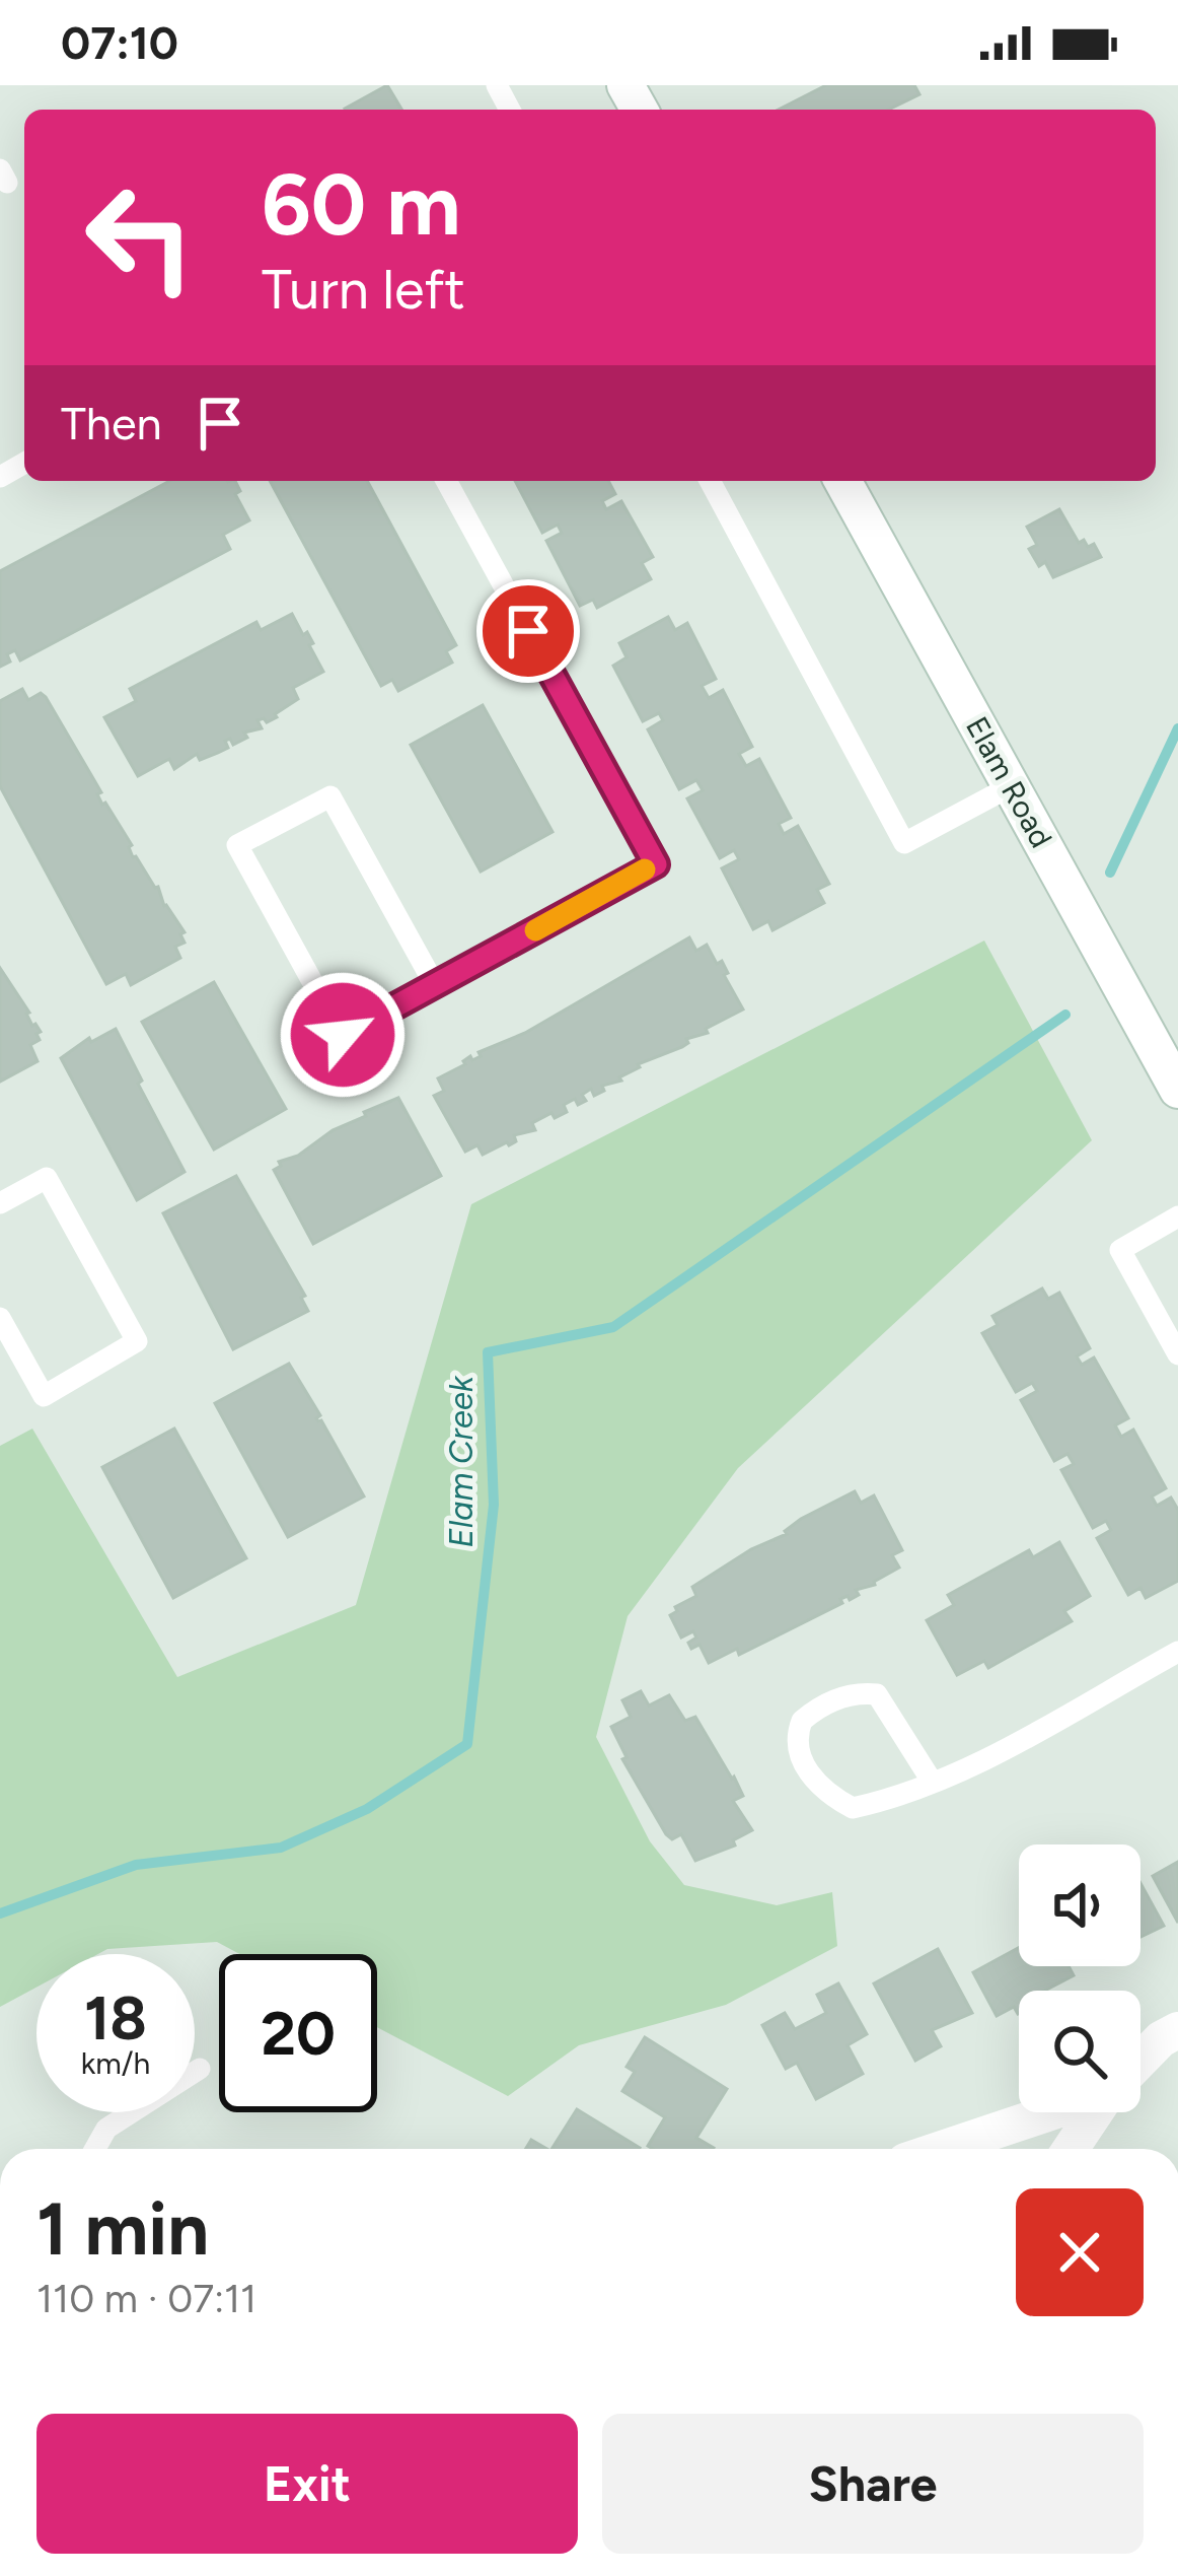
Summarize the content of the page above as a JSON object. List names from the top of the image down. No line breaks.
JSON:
{"streets":{"main road":["Elam Road"]},"water":["Elam Creek"],"page":{"status":"07:10","turn":["60 m","Turn left"],"then":"Then","speed":"18 km/h","limit":"20","heading":["1 min","110 m · 07:11"],"buttons":["Exit","Share"]}}
